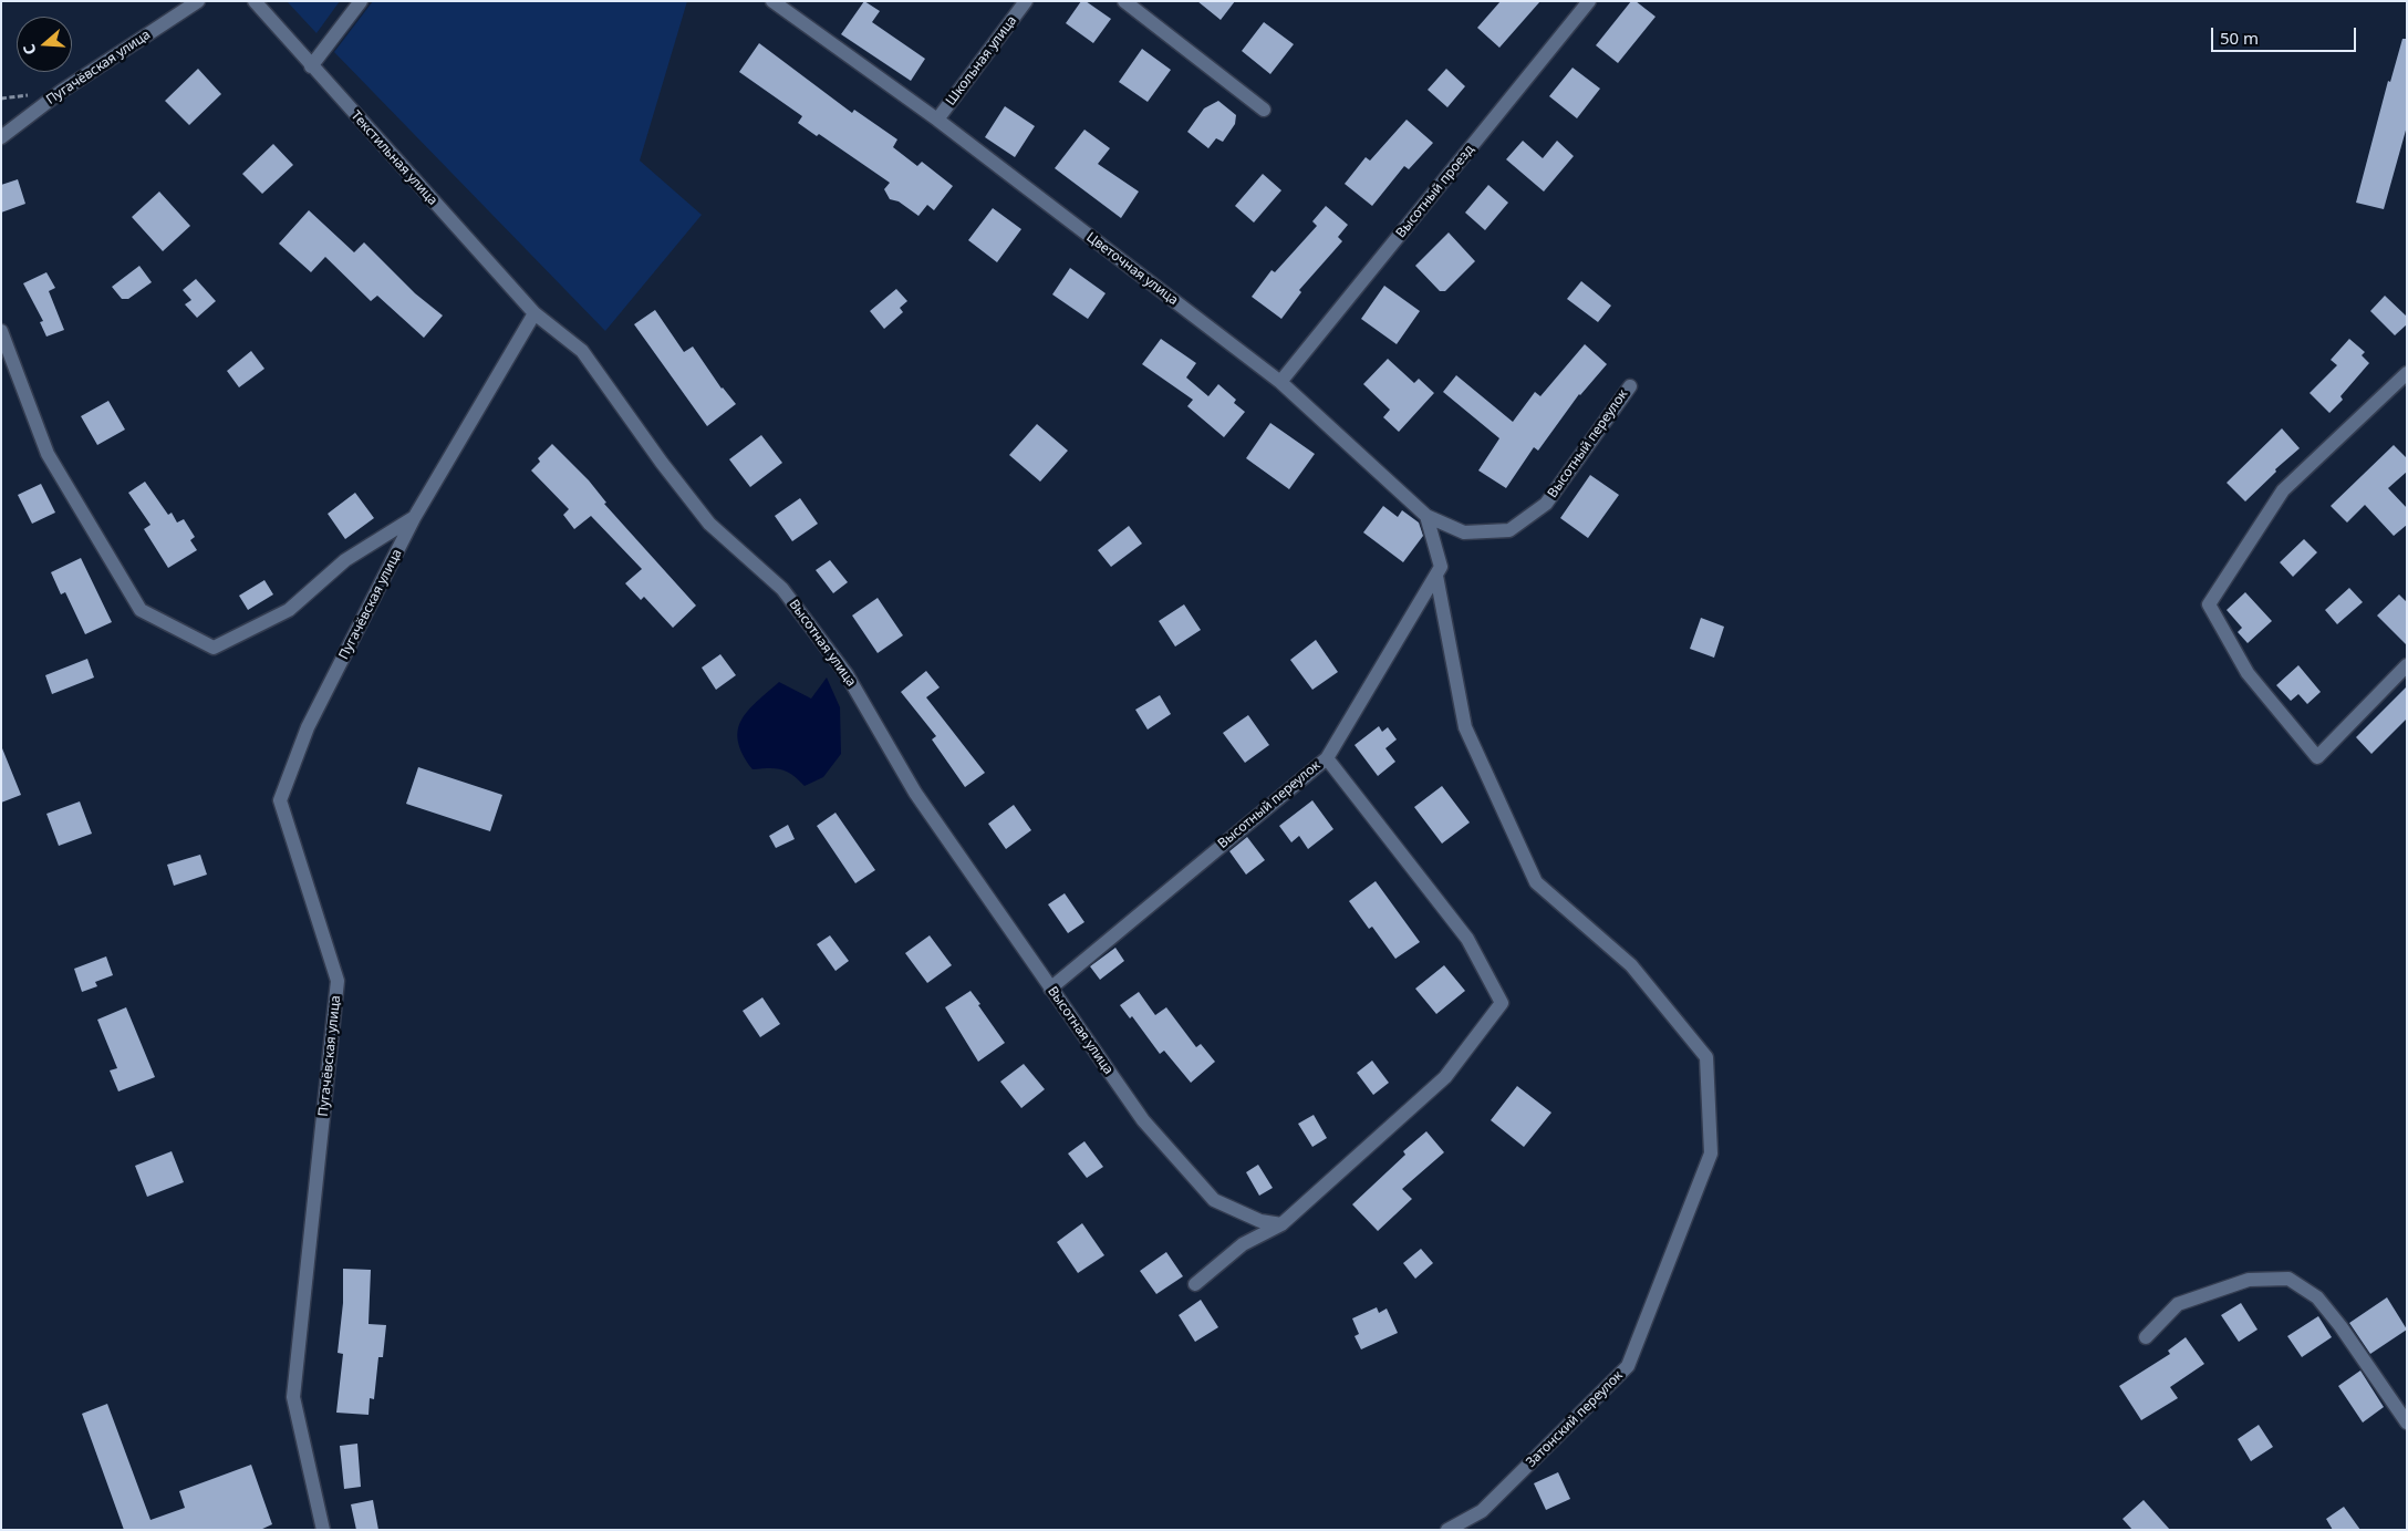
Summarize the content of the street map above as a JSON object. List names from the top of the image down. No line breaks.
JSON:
{"streets":{"street":["Школьная улица","Пугачёвская улица","Текстильная улица","Высотный проезд","Цветочная улица","Высотный переулок","Высотная улица","Затонский переулок"]},"crossings":[["Школьная улица","Цветочная улица"],["Пугачёвская улица","Текстильная улица"],["Пугачёвская улица","Высотная улица"],["Текстильная улица","Высотная улица"],["Высотный проезд","Цветочная улица"],["Цветочная улица","Высотный переулок"],["Высотный переулок","Высотная улица"],["Высотный переулок","Затонский переулок"]],"scale_bar":"50 m","north":"left"}
